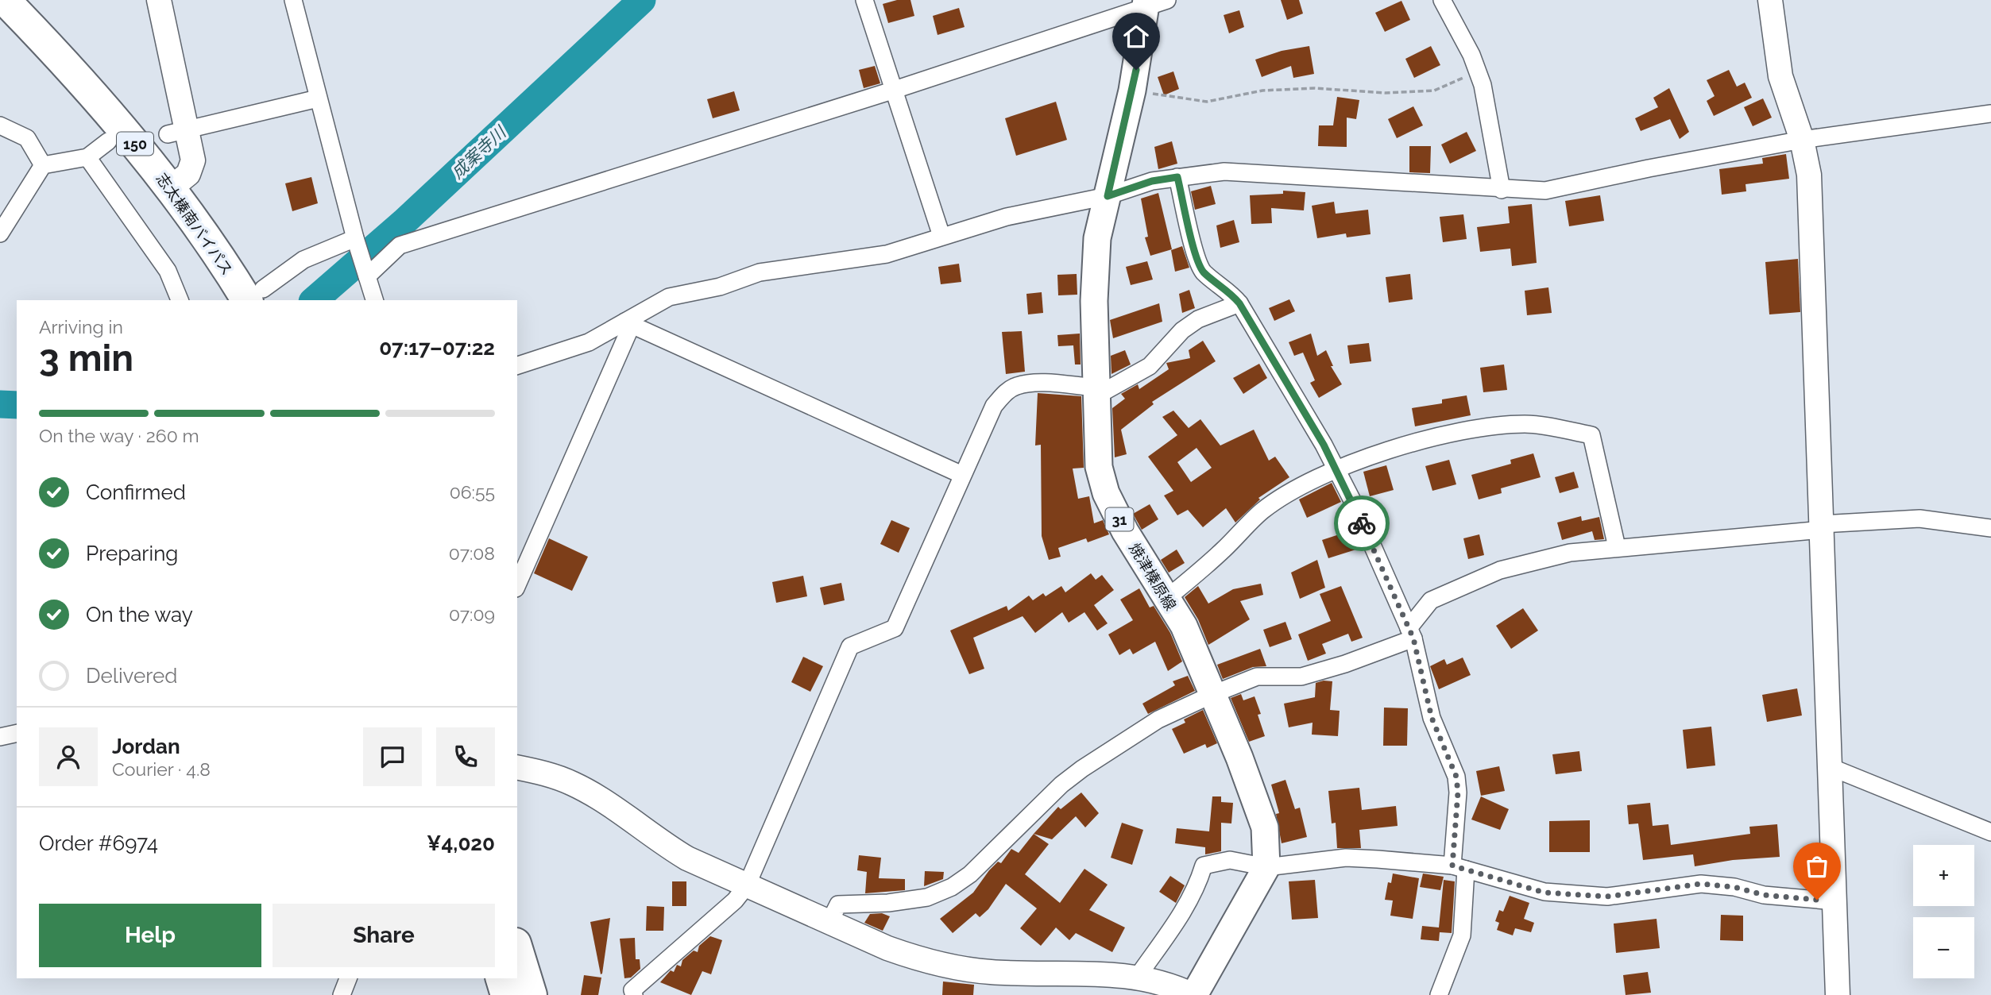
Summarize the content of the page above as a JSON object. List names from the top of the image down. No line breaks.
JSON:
{"streets":{"highway":["150","志太榛南バイパス"],"main road":["31","焼津榛原線"]},"water":["成案寺川"],"page":{"heading":["3 min","Arriving in","07:17–07:22"],"panel":["Jordan","Courier · 4.8","Order #6974","¥4,020"],"bar":"On the way · 260 m","list":[["Confirmed","06:55"],["Preparing","07:08"],["On the way","07:09"],"Delivered"],"map_buttons":["+","−"],"buttons":["Help","Share"]}}
